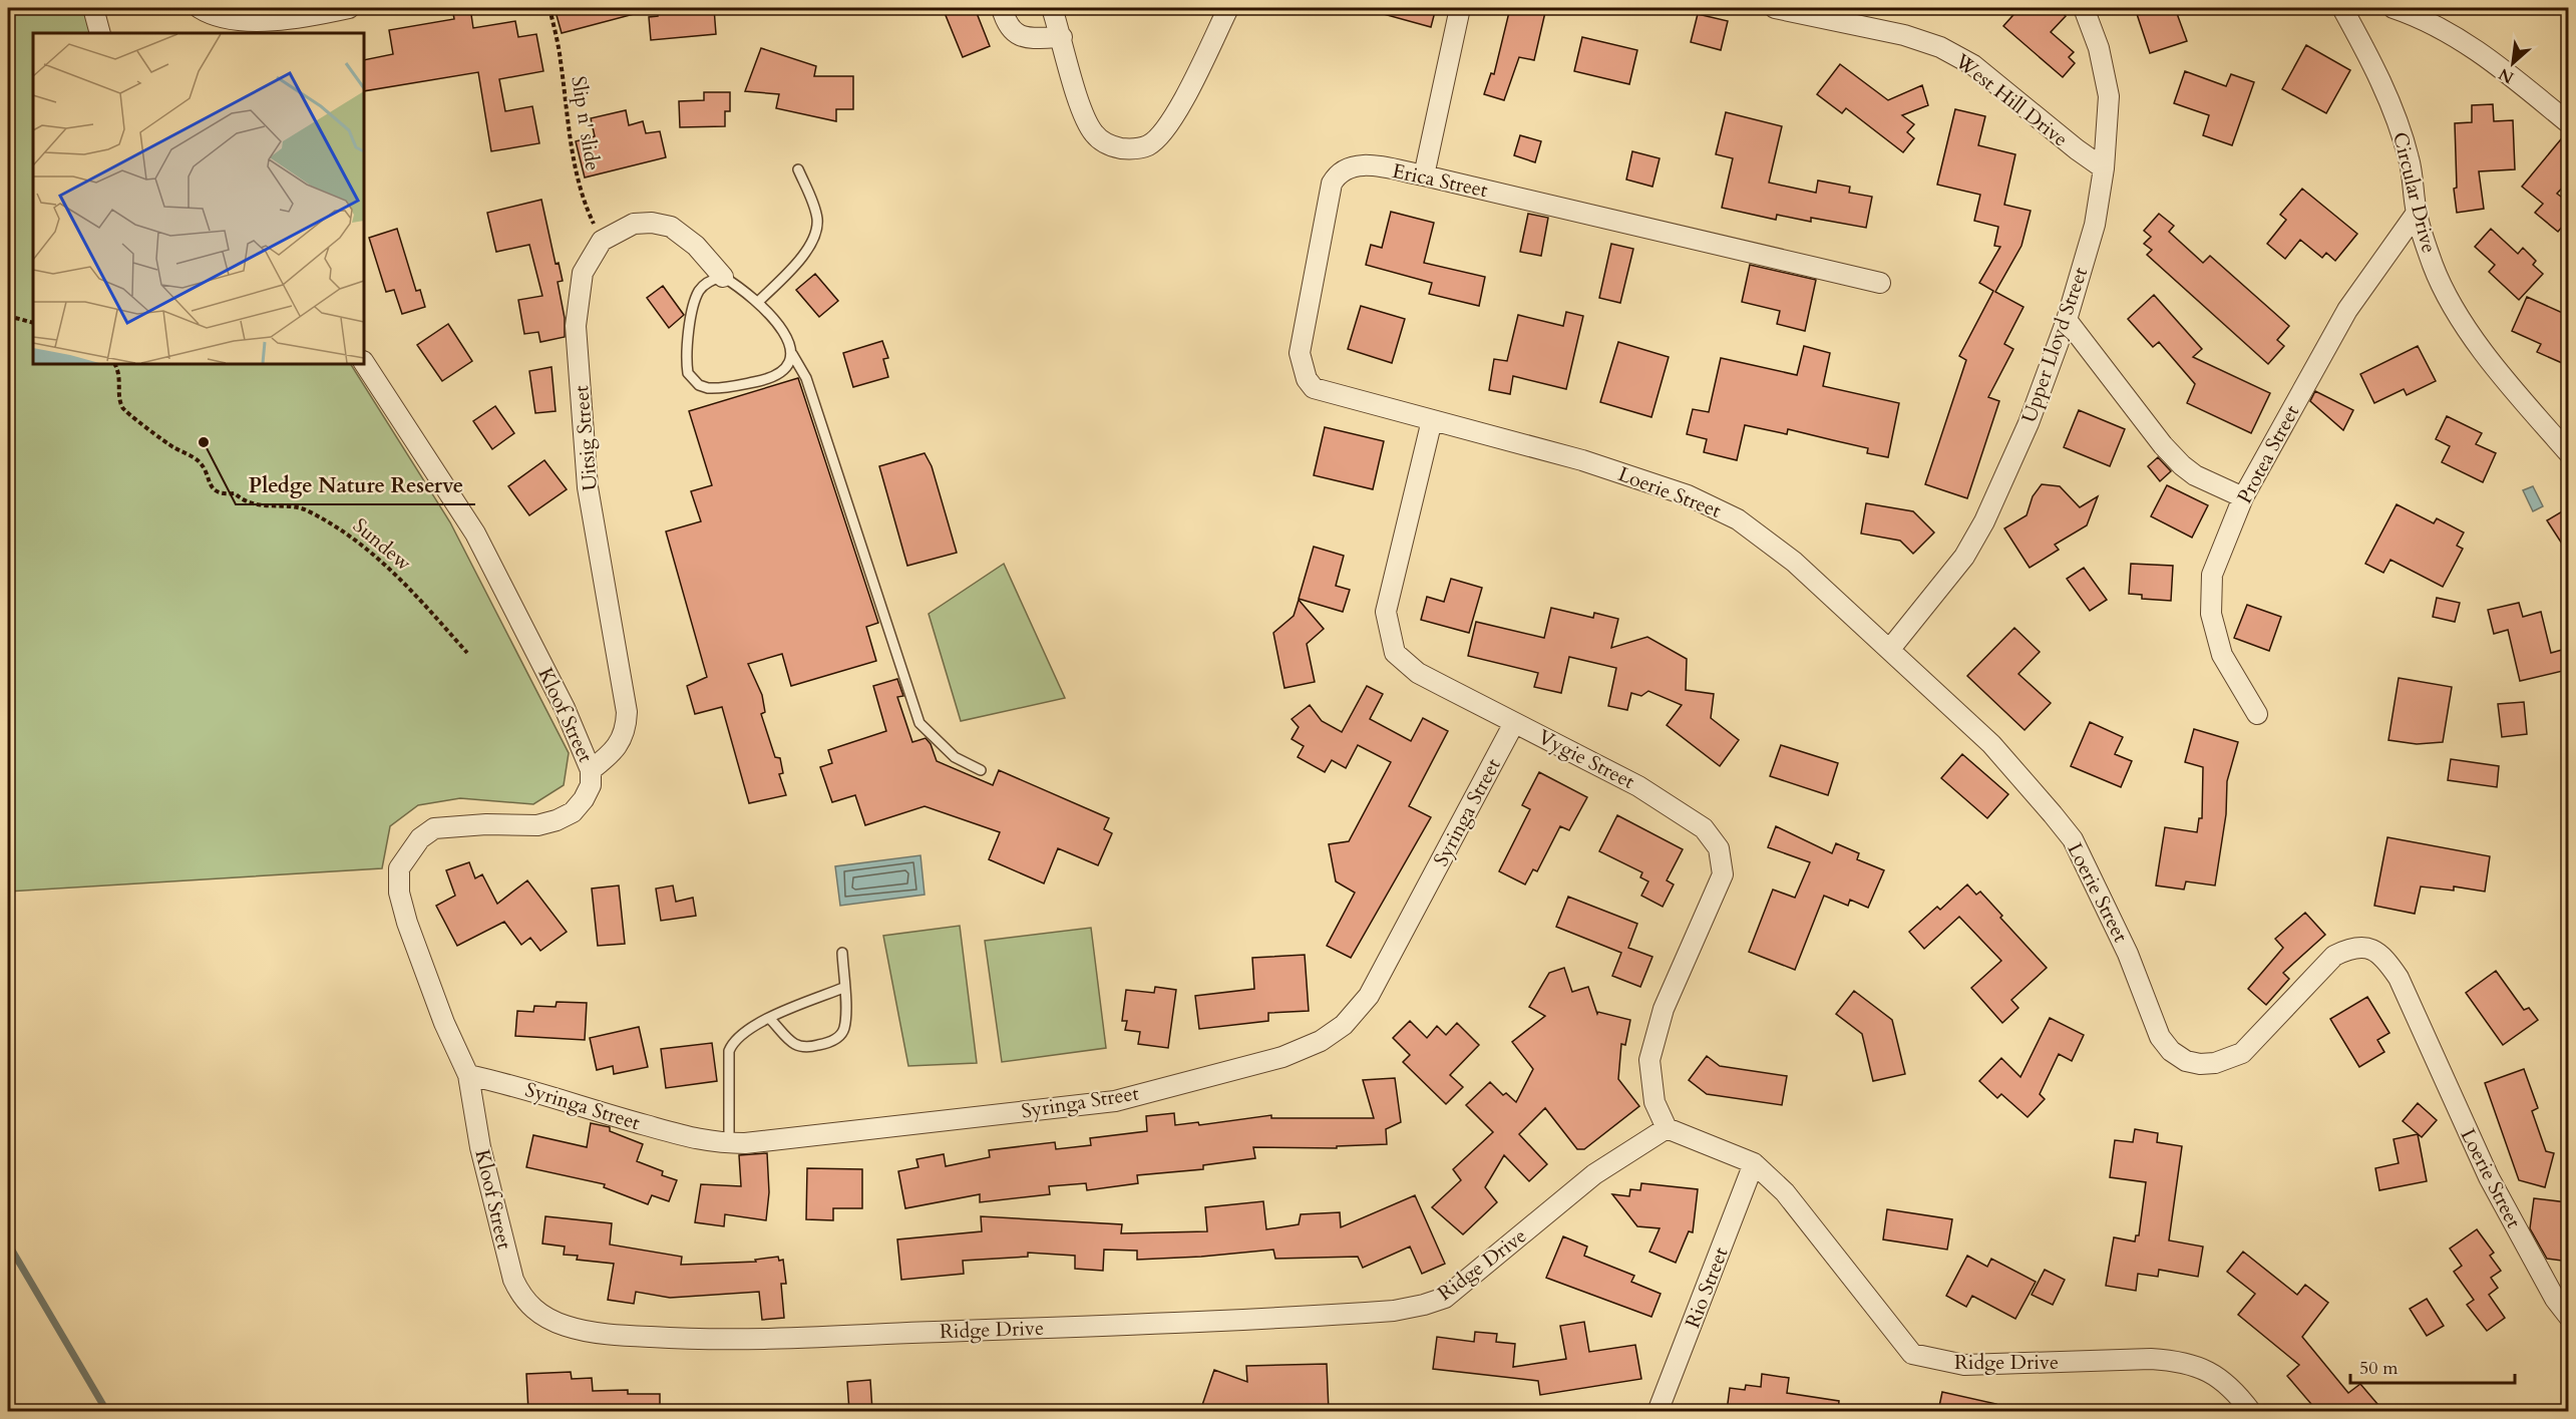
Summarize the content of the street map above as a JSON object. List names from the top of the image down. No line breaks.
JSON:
{"streets":{"street":["West Hill Drive","Erica Street","Circular Drive","Upper Lloyd Street","Uitsig Street","Protea Street","Loerie Street","Kloof Street","Vygie Street","Syringa Street","Ridge Drive","Rio Street"],"path":["Slip n' slide","Sundew"]},"crossings":[["West Hill Drive","Upper Lloyd Street"],["Slip n' slide","Uitsig Street"],["Erica Street","Loerie Street"],["Erica Street","Vygie Street"],["Circular Drive","Protea Street"],["Upper Lloyd Street","Loerie Street"],["Uitsig Street","Kloof Street"],["Loerie Street","Vygie Street"],["Kloof Street","Syringa Street"],["Kloof Street","Ridge Drive"],["Vygie Street","Syringa Street"],["Vygie Street","Ridge Drive"],["Ridge Drive","Rio Street"]],"places":["Pledge Nature Reserve"],"scale_bar":"50 m","north":"bottom left"}
